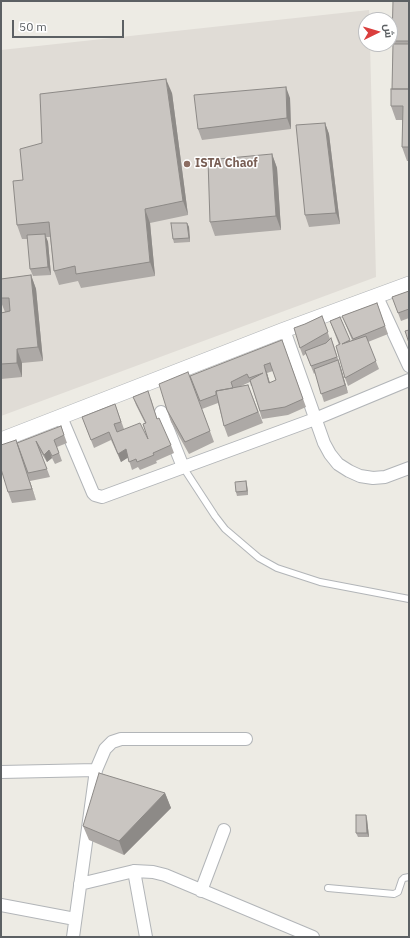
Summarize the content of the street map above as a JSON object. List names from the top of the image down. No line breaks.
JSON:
{"places":["ISTA Chaof"],"scale_bar":"50 m","north":"right"}
